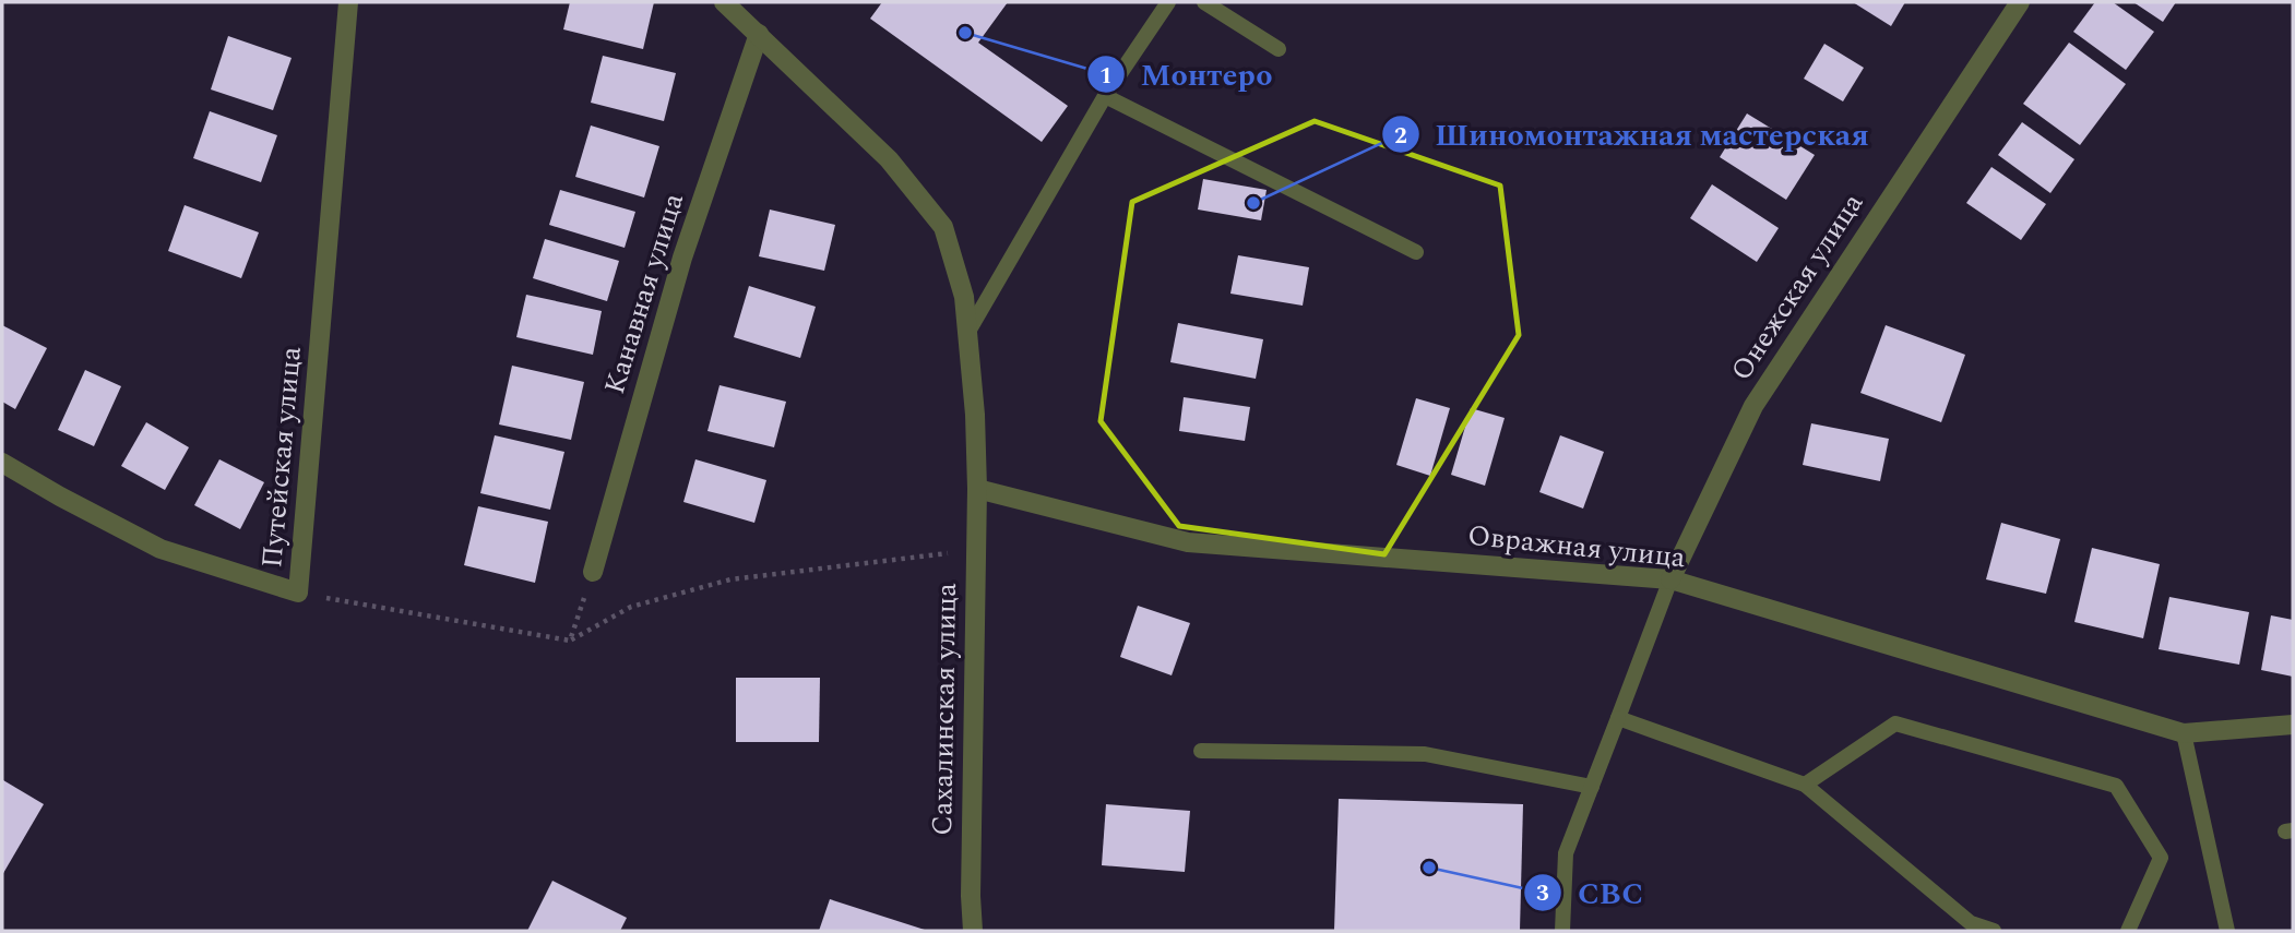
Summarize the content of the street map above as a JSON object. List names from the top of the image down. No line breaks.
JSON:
{"streets":{"street":["Онежская улица","Канавная улица","Путейская улица","Овражная улица","Сахалинская улица"]},"crossings":[["Онежская улица","Овражная улица"],["Канавная улица","Сахалинская улица"],["Овражная улица","Сахалинская улица"]],"places":["Монтеро","Шиномонтажная мастерская","СВС"]}
